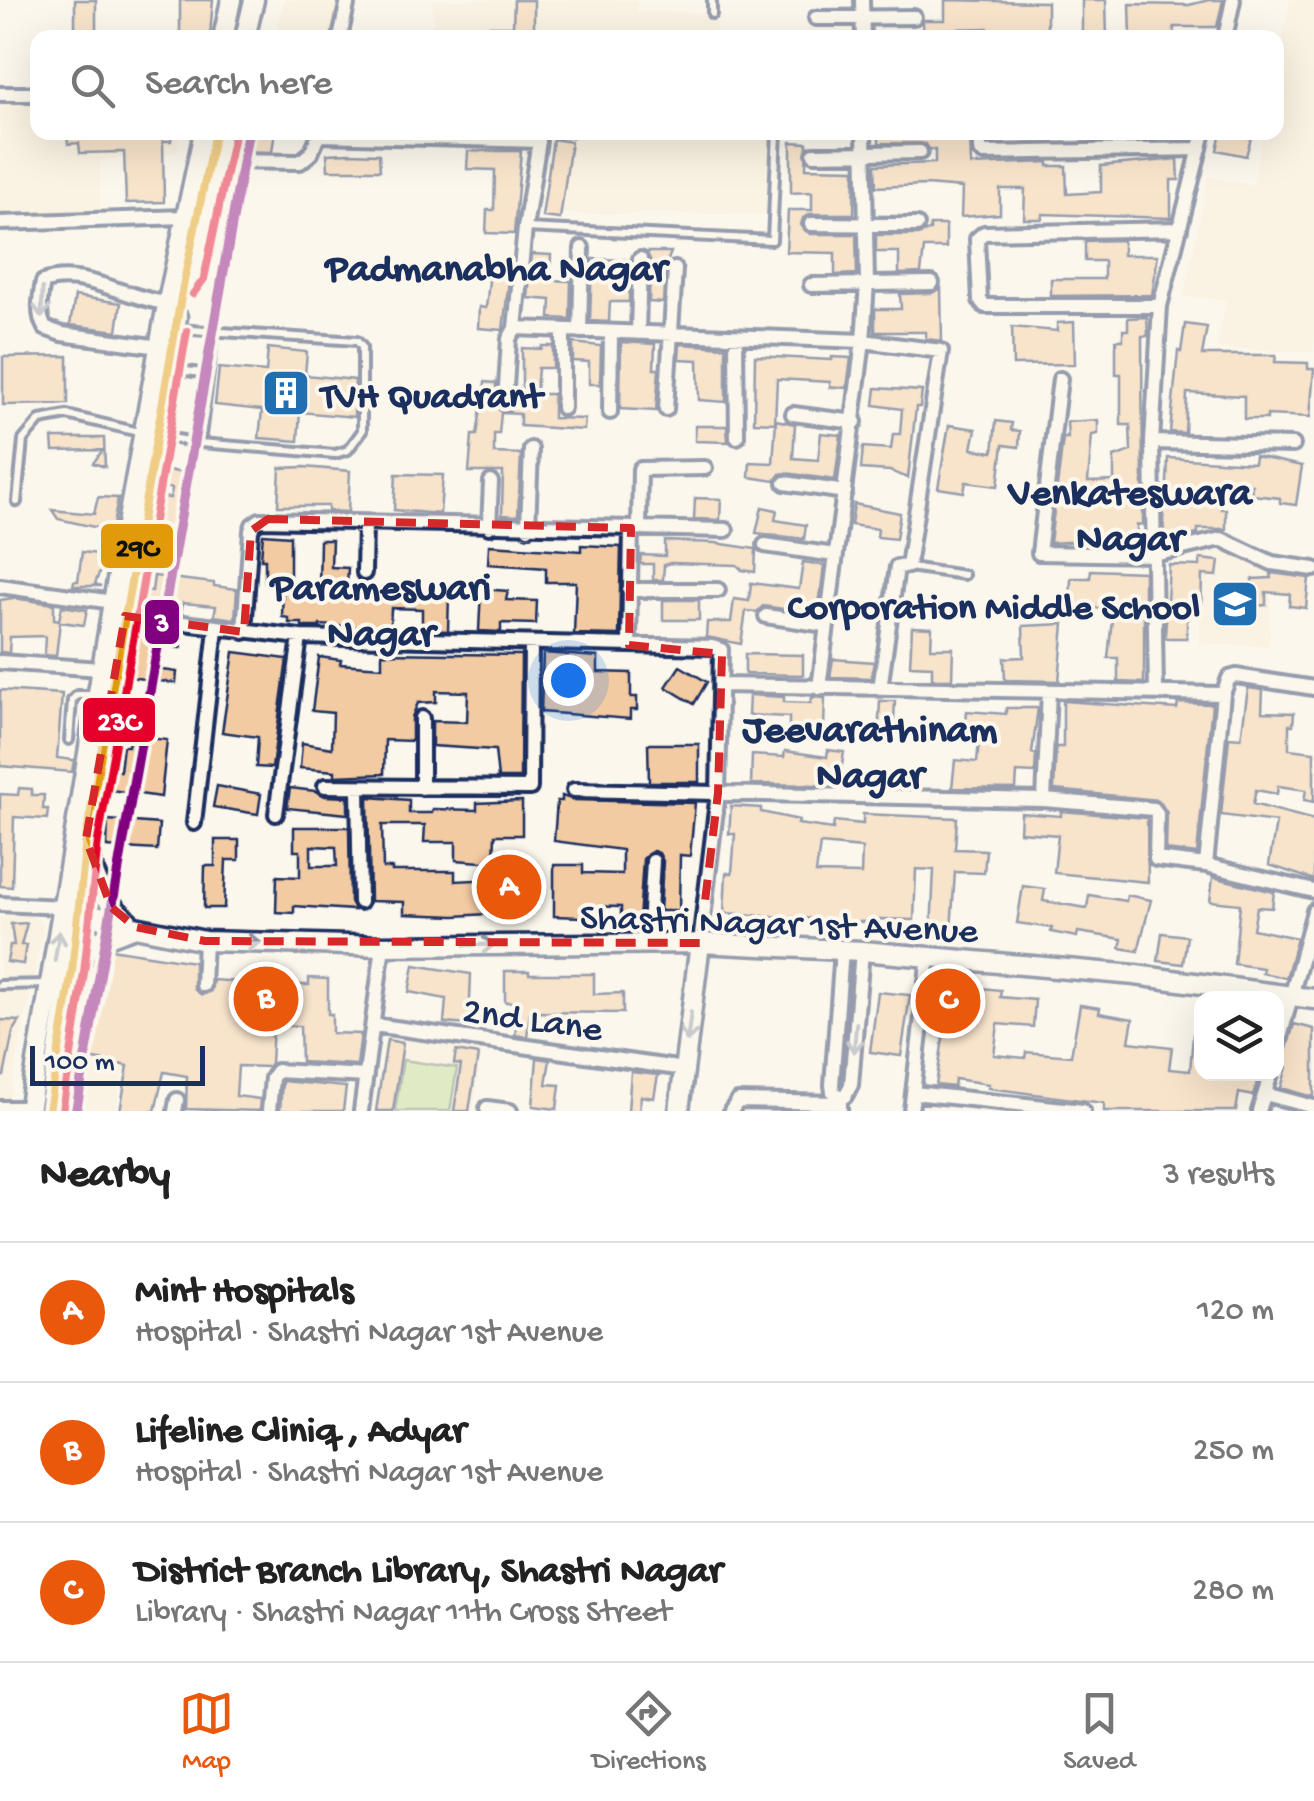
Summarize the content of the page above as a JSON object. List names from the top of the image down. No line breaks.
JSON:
{"streets":{"main road":["Shastri Nagar 1st Avenue"],"street":["2nd Lane"]},"one_way":["Shastri Nagar 1st Avenue"],"districts":["Padmanabha Nagar","Venkateswara Nagar","Parameswari Nagar","Jeevarathinam Nagar"],"places":{"building":["TVH Quadrant"],"school or university":["Corporation Middle School"]},"lines":["metro line 3","transit line 29C","transit line 23C"],"scale_bar":"100 m","page":{"search":"Search here","pins":["A","B","C"],"scale":"100 m","heading":["Nearby","3 results"],"list":[{"mark":"A","name":"Mint Hospitals","note":"Hospital · Shastri Nagar 1st Avenue","value":"120 m"},{"mark":"B","name":"Lifeline Cliniq , Adyar","note":"Hospital · Shastri Nagar 1st Avenue","value":"250 m"},{"mark":"C","name":"District Branch Library, Shastri Nagar","note":"Library · Shastri Nagar 11th Cross Street","value":"280 m"}],"nav":["Map","Directions","Saved"]}}
